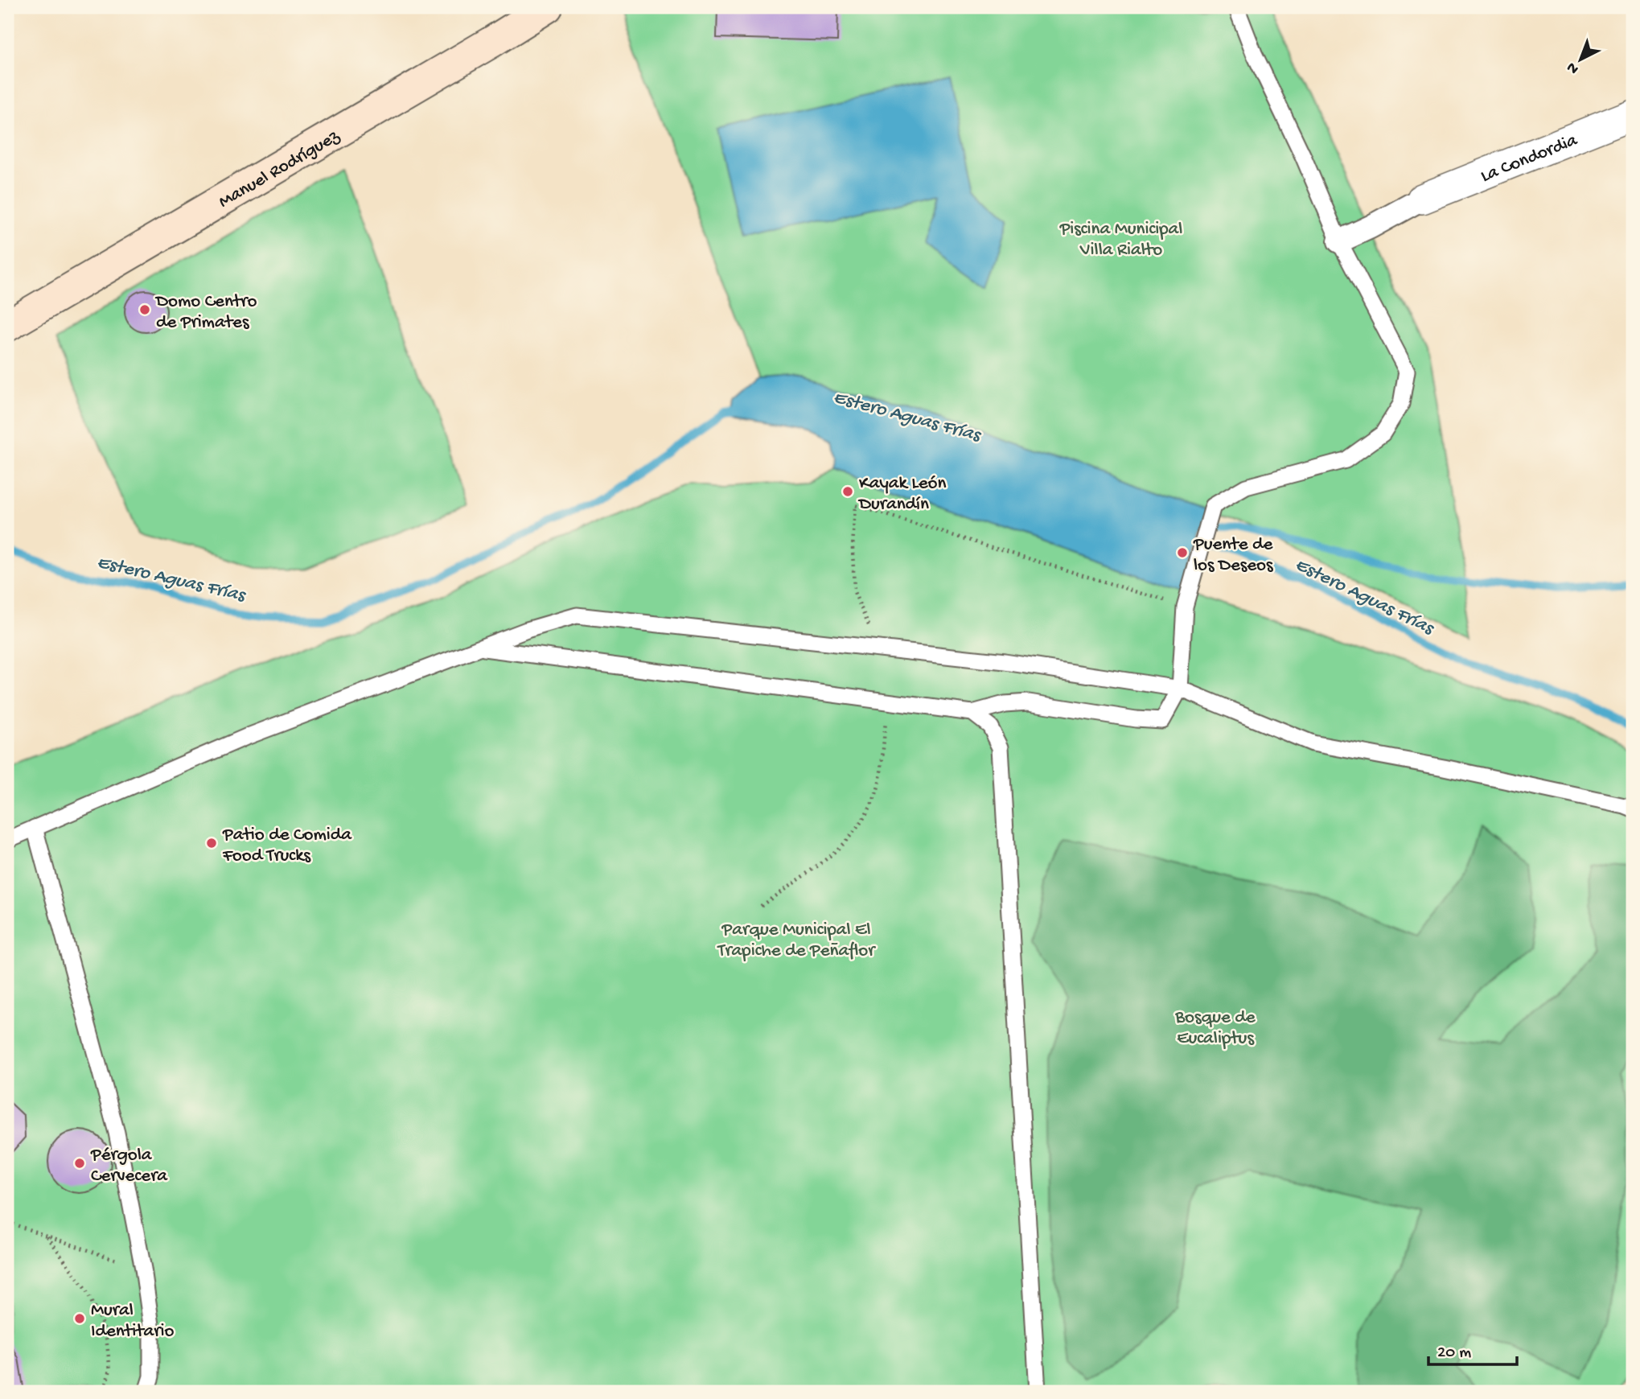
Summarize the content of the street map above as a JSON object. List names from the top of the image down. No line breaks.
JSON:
{"streets":{"main road":["Manuel Rodríguez"],"street":["La Condordia"]},"water":["Estero Aguas Frías"],"parks":["Piscina Municipal Villa Rialto","Parque Municipal El Trapiche de Peñaflor","Bosque de Eucaliptus"],"places":["Domo Centro de Primates","Kayak León Durandín","Puente de los Deseos","Patio de Comida Food Trucks","Pérgola Cervecera","Mural Identitario"],"scale_bar":"20 m","north":"bottom left"}
